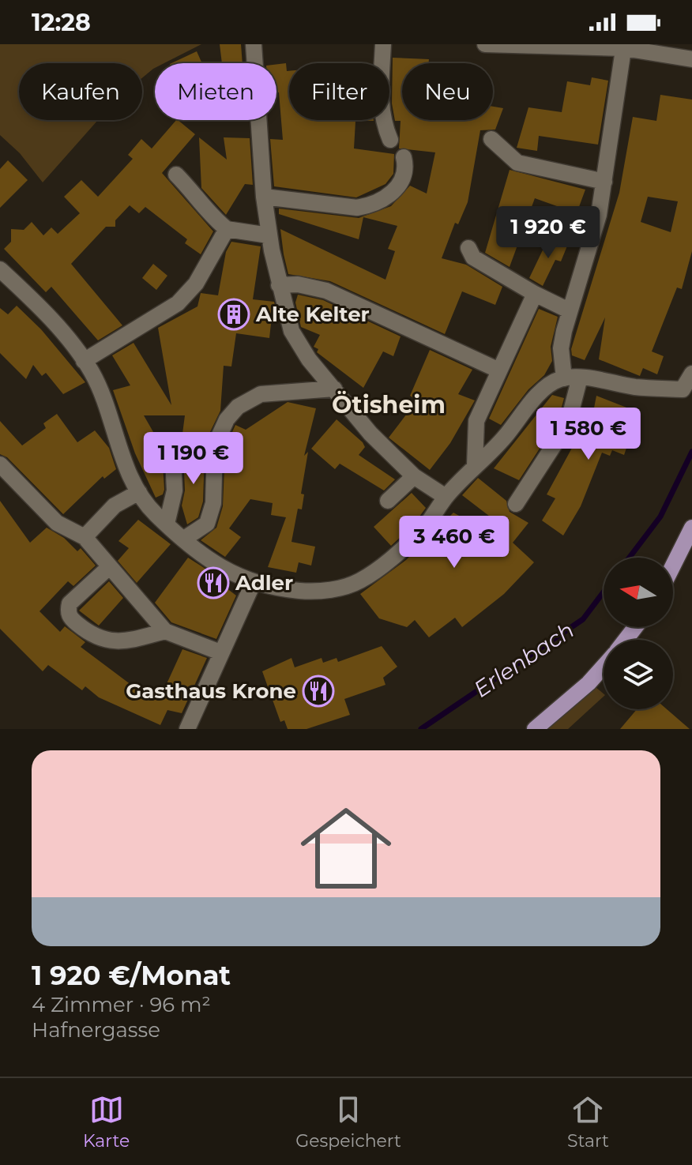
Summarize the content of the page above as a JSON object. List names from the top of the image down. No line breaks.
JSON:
{"districts":["Ötisheim"],"water":["Erlenbach"],"places":{"building":["Alte Kelter"],"restaurant":["Adler","Gasthaus Krone"]},"north":"left","page":{"status":"12:28","chip":["Kaufen","Mieten","Filter","Neu"],"price":["1 920 €","1 580 €","1 190 €","3 460 €"],"list":[{"name":"1 920 €/Monat","note":"4 Zimmer · 96 m² · Hafnergasse"}],"tabs":["Karte","Gespeichert","Start"]}}
